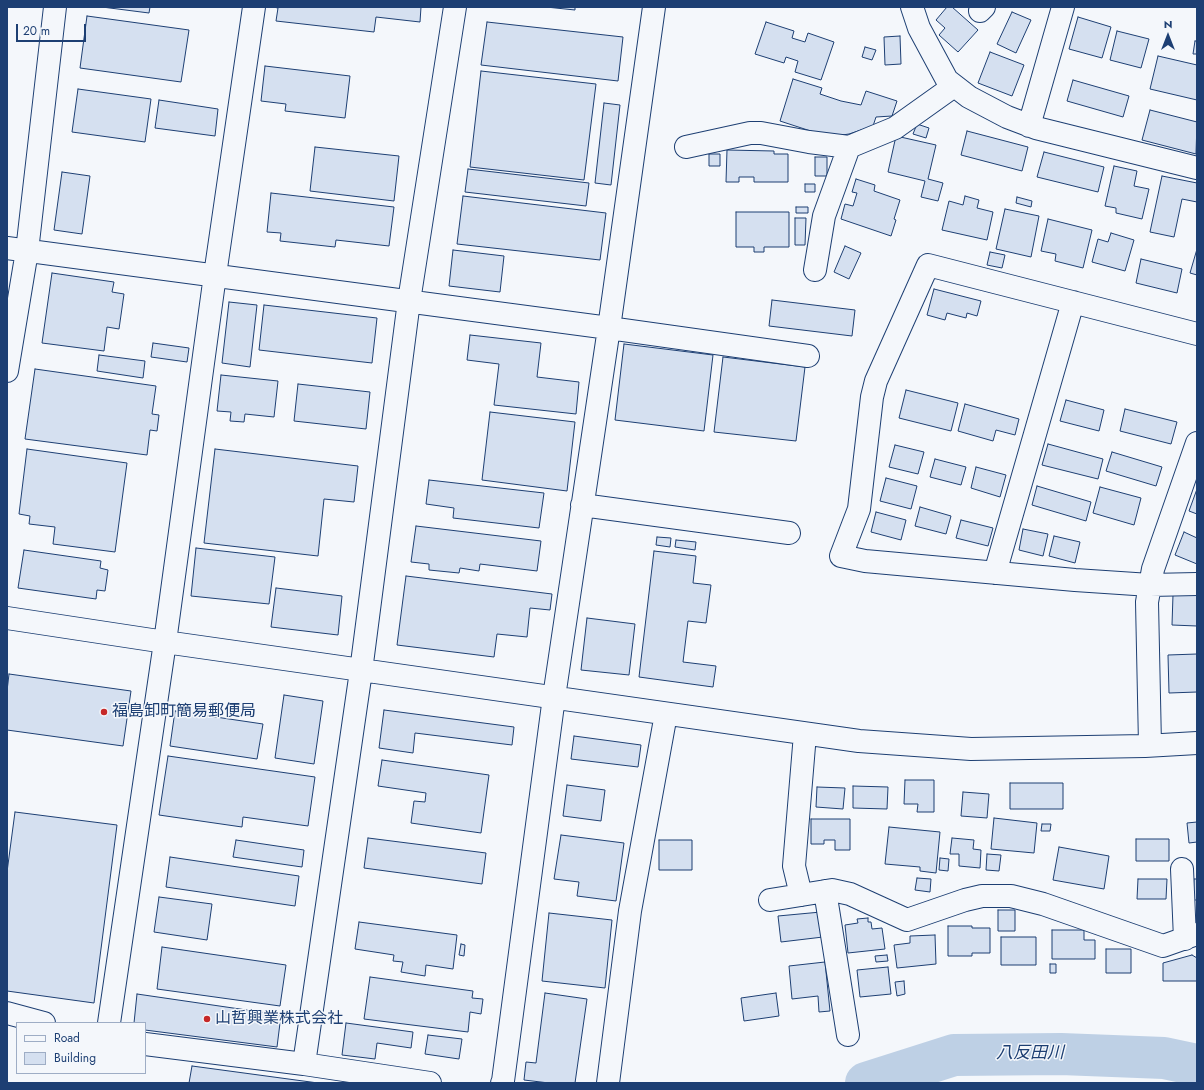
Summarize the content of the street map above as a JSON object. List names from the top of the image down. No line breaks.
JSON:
{"water":["八反田川"],"places":["福島卸町簡易郵便局","山哲興業株式会社"],"legend":["Road","Building"],"scale_bar":"20 m","north":"top"}
